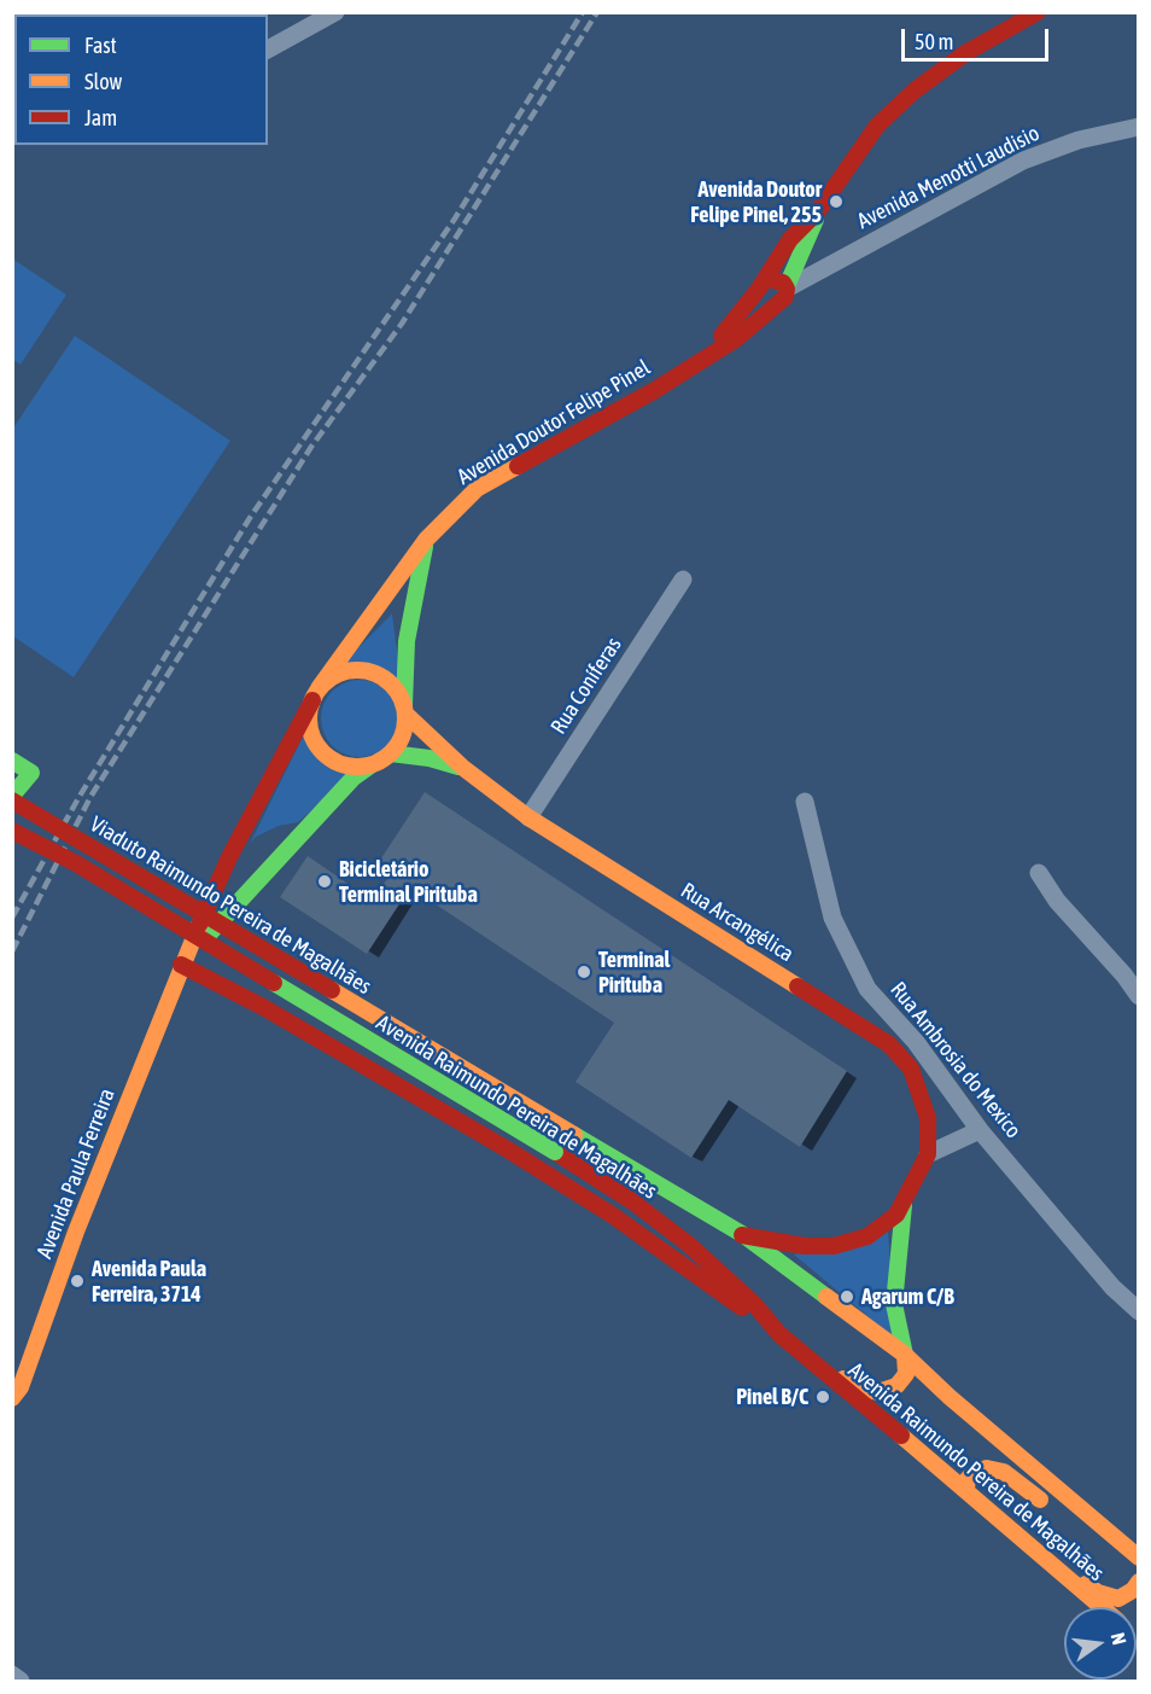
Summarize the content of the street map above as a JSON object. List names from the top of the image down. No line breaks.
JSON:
{"streets":{"main road":["Avenida Doutor Felipe Pinel","Viaduto Raimundo Pereira de Magalhães","Rua Arcangélica","Avenida Raimundo Pereira de Magalhães","Avenida Paula Ferreira"],"street":["Avenida Menotti Laudisio","Rua Coníferas","Rua Ambrosia do Mexico"]},"crossings":[["Avenida Menotti Laudisio","Avenida Doutor Felipe Pinel"],["Avenida Doutor Felipe Pinel","Rua Arcangélica"],["Avenida Doutor Felipe Pinel","Avenida Paula Ferreira"],["Rua Coníferas","Rua Arcangélica"],["Viaduto Raimundo Pereira de Magalhães","Avenida Raimundo Pereira de Magalhães"]],"places":["Avenida Doutor Felipe Pinel, 255","Bicicletário Terminal Pirituba","Terminal Pirituba","Avenida Paula Ferreira, 3714","Agarum C/B","Pinel B/C"],"legend":["Fast","Slow","Jam"],"scale_bar":"50 m","north":"right"}
